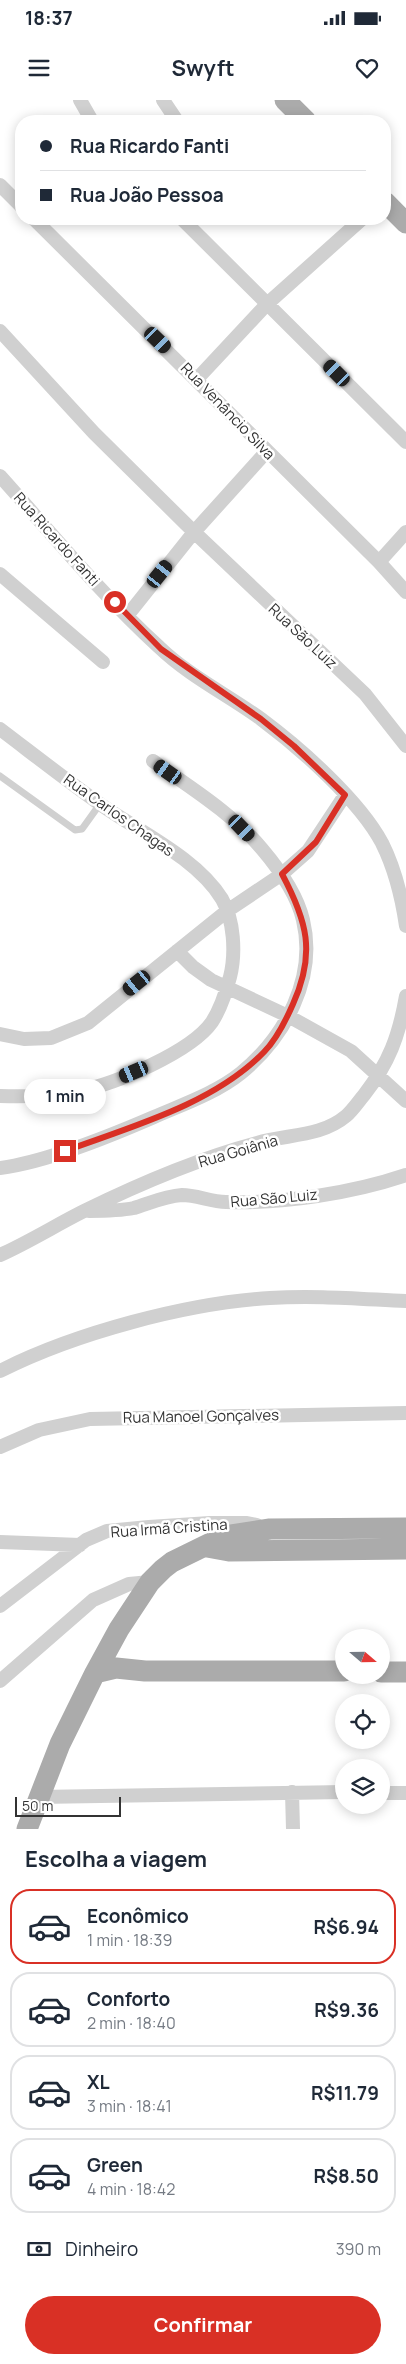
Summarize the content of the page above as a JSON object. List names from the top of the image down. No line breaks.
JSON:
{"streets":{"street":["Rua Venâncio Silva","Rua Ricardo Fanti","Rua São Luiz","Rua Carlos Chagas","Rua Goiânia","Rua Manoel Gonçalves","Rua Irmã Cristina"]},"crossings":[["Rua São Luiz","Rua Goiânia"]],"scale_bar":"50 m","north":"right","page":{"status":"18:37","header":"Swyft","banner":["Rua Ricardo Fanti","Rua João Pessoa"],"bubble":"1 min","scale":"50 m","heading":"Escolha a viagem","list":[{"name":"Econômico","note":"1 min · 18:39","value":"R$6.94"},{"name":"Conforto","note":"2 min · 18:40","value":"R$9.36"},{"name":"XL","note":"3 min · 18:41","value":"R$11.79"},{"name":"Green","note":"4 min · 18:42","value":"R$8.50"}],"pay":["Dinheiro","390 m"],"buttons":"Confirmar"}}
